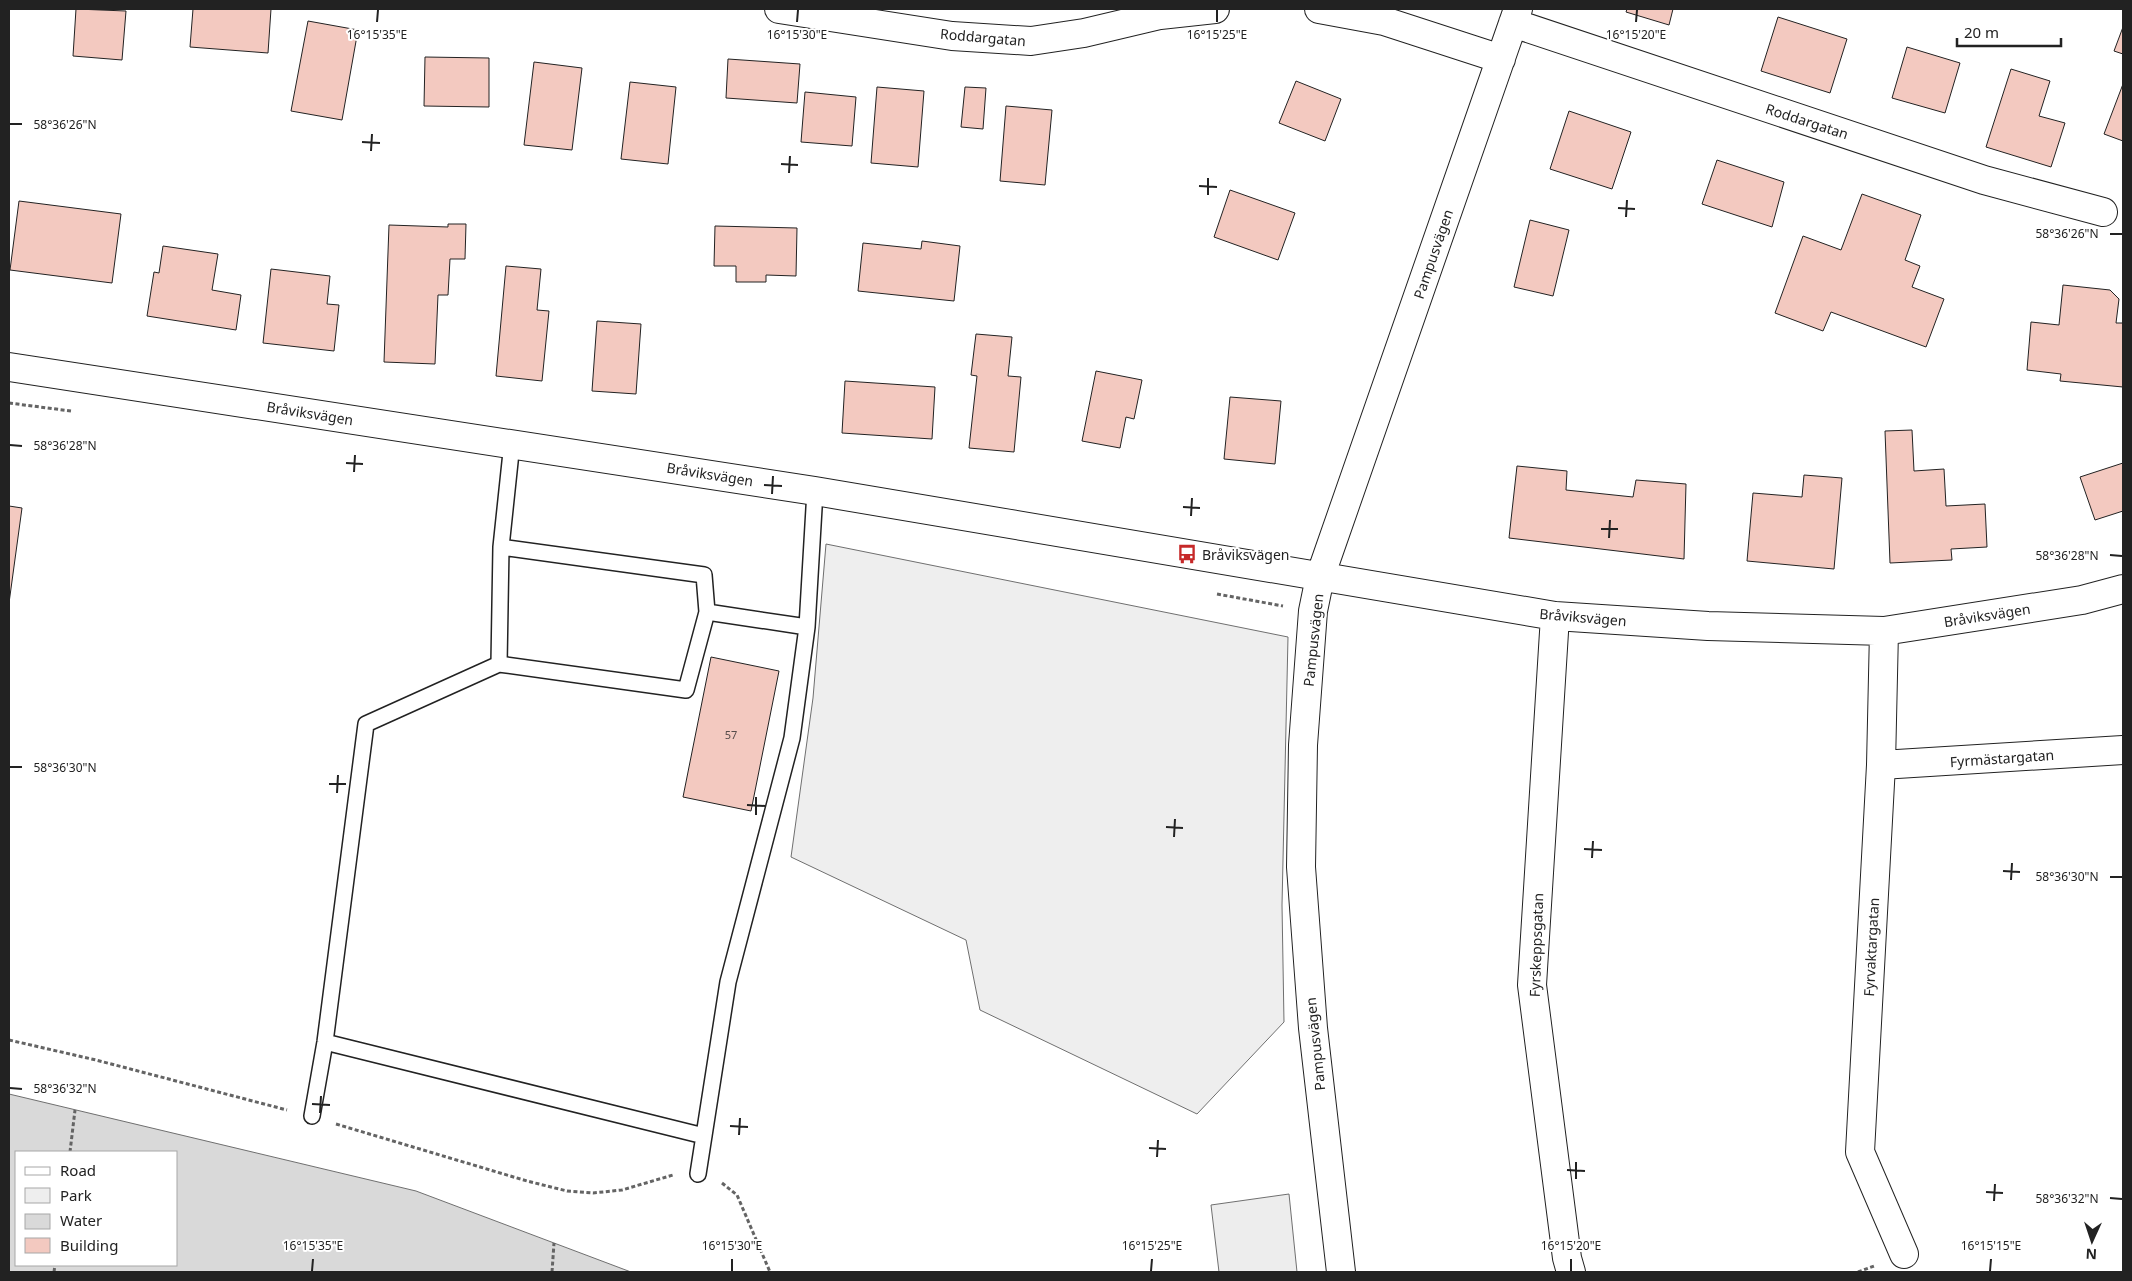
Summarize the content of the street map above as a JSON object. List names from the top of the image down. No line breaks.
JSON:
{"streets":{"street":["Roddargatan","Pampusvägen","Bråviksvägen","Fyrmästargatan","Fyrskeppsgatan","Fyrvaktargatan"]},"crossings":[["Roddargatan","Pampusvägen"],["Pampusvägen","Bråviksvägen"],["Bråviksvägen","Fyrskeppsgatan"],["Bråviksvägen","Fyrvaktargatan"],["Fyrmästargatan","Fyrvaktargatan"]],"places":{"bus stop":["Bråviksvägen"]},"house_numbers":["57"],"legend":["Road","Park","Water","Building"],"scale_bar":"20 m","north":"bottom","coordinates":["16°15'35\"E","16°15'30\"E","16°15'25\"E","16°15'20\"E","58°36'26\"N","58°36'28\"N","58°36'30\"N","58°36'32\"N","16°15'15\"E"]}
